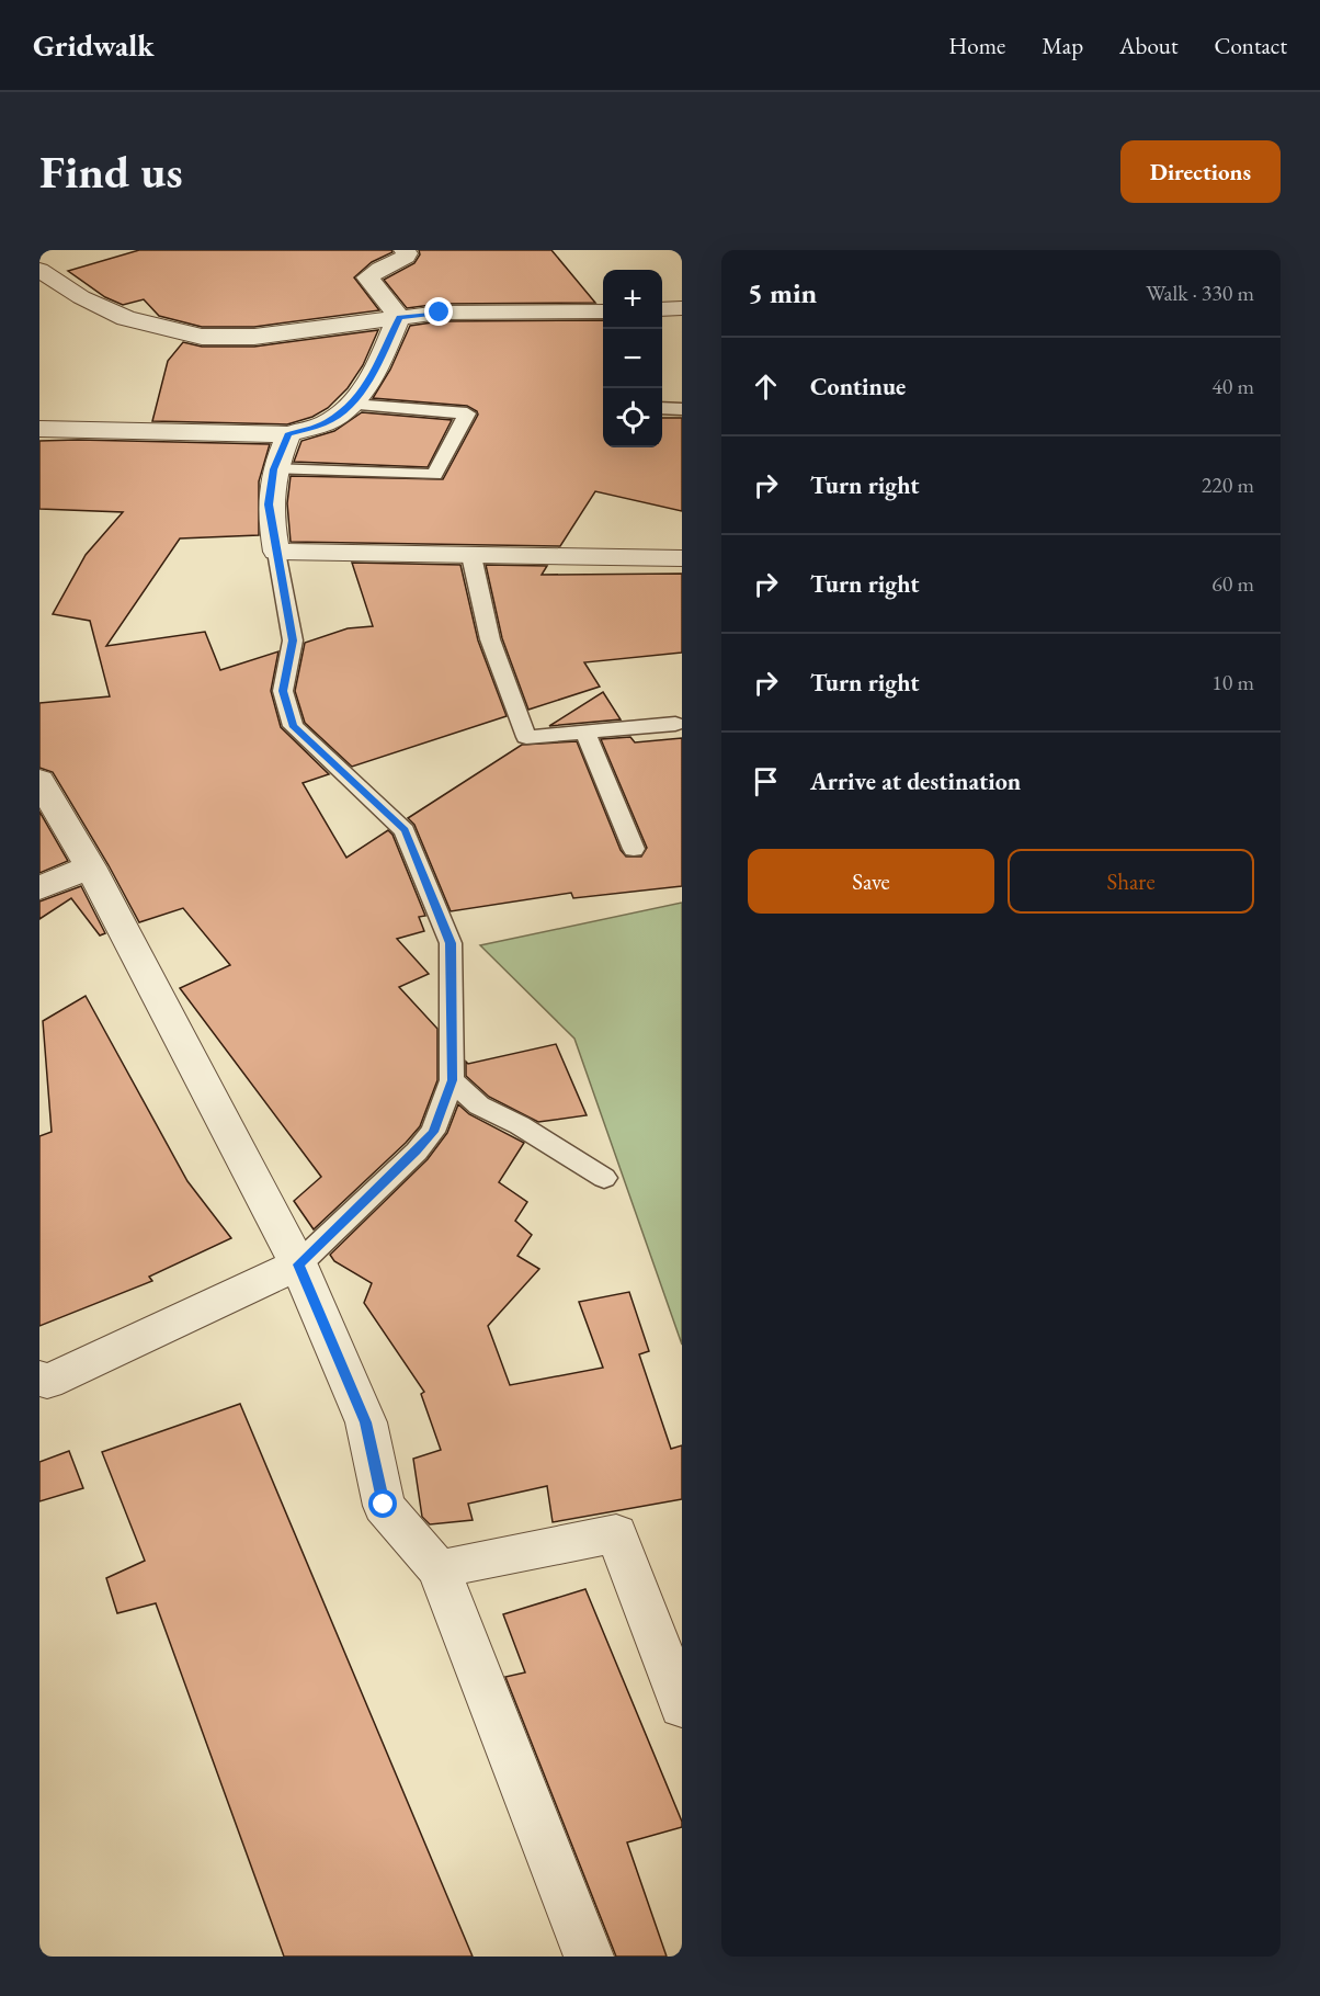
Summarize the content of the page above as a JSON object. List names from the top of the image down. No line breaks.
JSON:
{"page":{"header":"Gridwalk","nav":["Home","Map","About","Contact"],"buttons":["Directions",["Save","Share"]],"title":"Find us","heading":["5 min","Walk · 330 m"],"map_buttons":["+","−"],"list":[["Continue","40 m"],["Turn right","220 m"],["Turn right","60 m"],["Turn right","10 m"],"Arrive at destination"]}}
